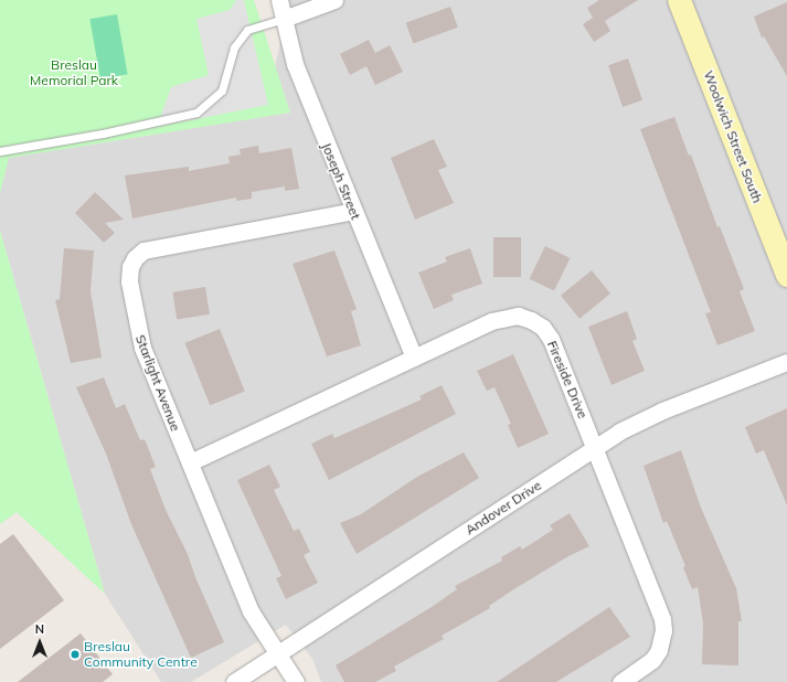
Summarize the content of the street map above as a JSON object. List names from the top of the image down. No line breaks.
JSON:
{"streets":{"street":["Woolwich Street South","Joseph Street","Fireside Drive","Starlight Avenue","Andover Drive"]},"crossings":[["Joseph Street","Fireside Drive"],["Joseph Street","Starlight Avenue"],["Fireside Drive","Starlight Avenue"],["Fireside Drive","Andover Drive"],["Starlight Avenue","Andover Drive"]],"parks":["Breslau Memorial Park"],"places":["Breslau Community Centre"],"north":"top"}
